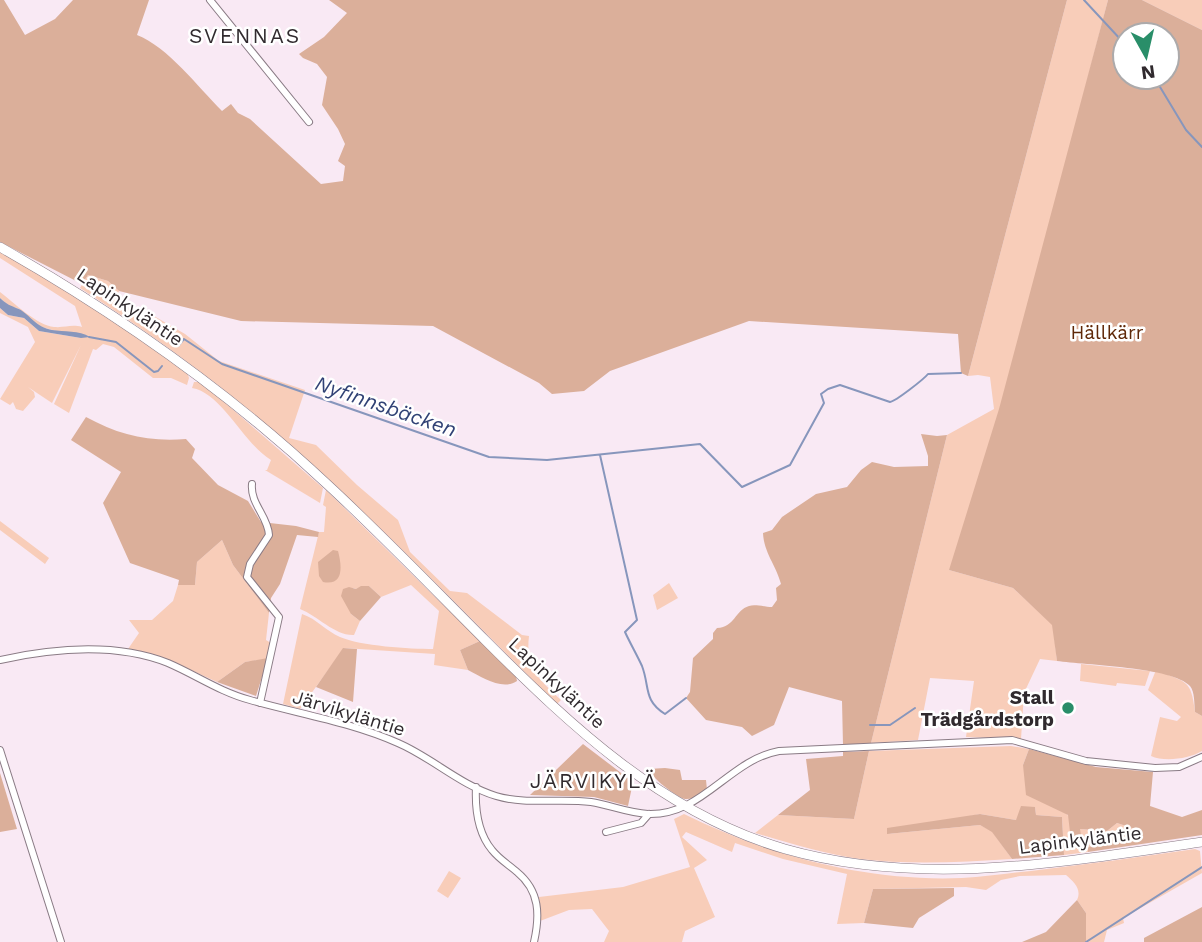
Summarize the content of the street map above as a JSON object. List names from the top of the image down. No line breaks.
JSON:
{"streets":{"main road":["Lapinkyläntie"],"street":["Järvikyläntie"]},"crossings":[["Lapinkyläntie","Järvikyläntie"]],"districts":["SVENNAS","JÄRVIKYLÄ"],"water":["Nyfinnsbäcken"],"parks":["Hällkärr"],"places":["Stall Trädgårdstorp"],"north":"bottom"}
